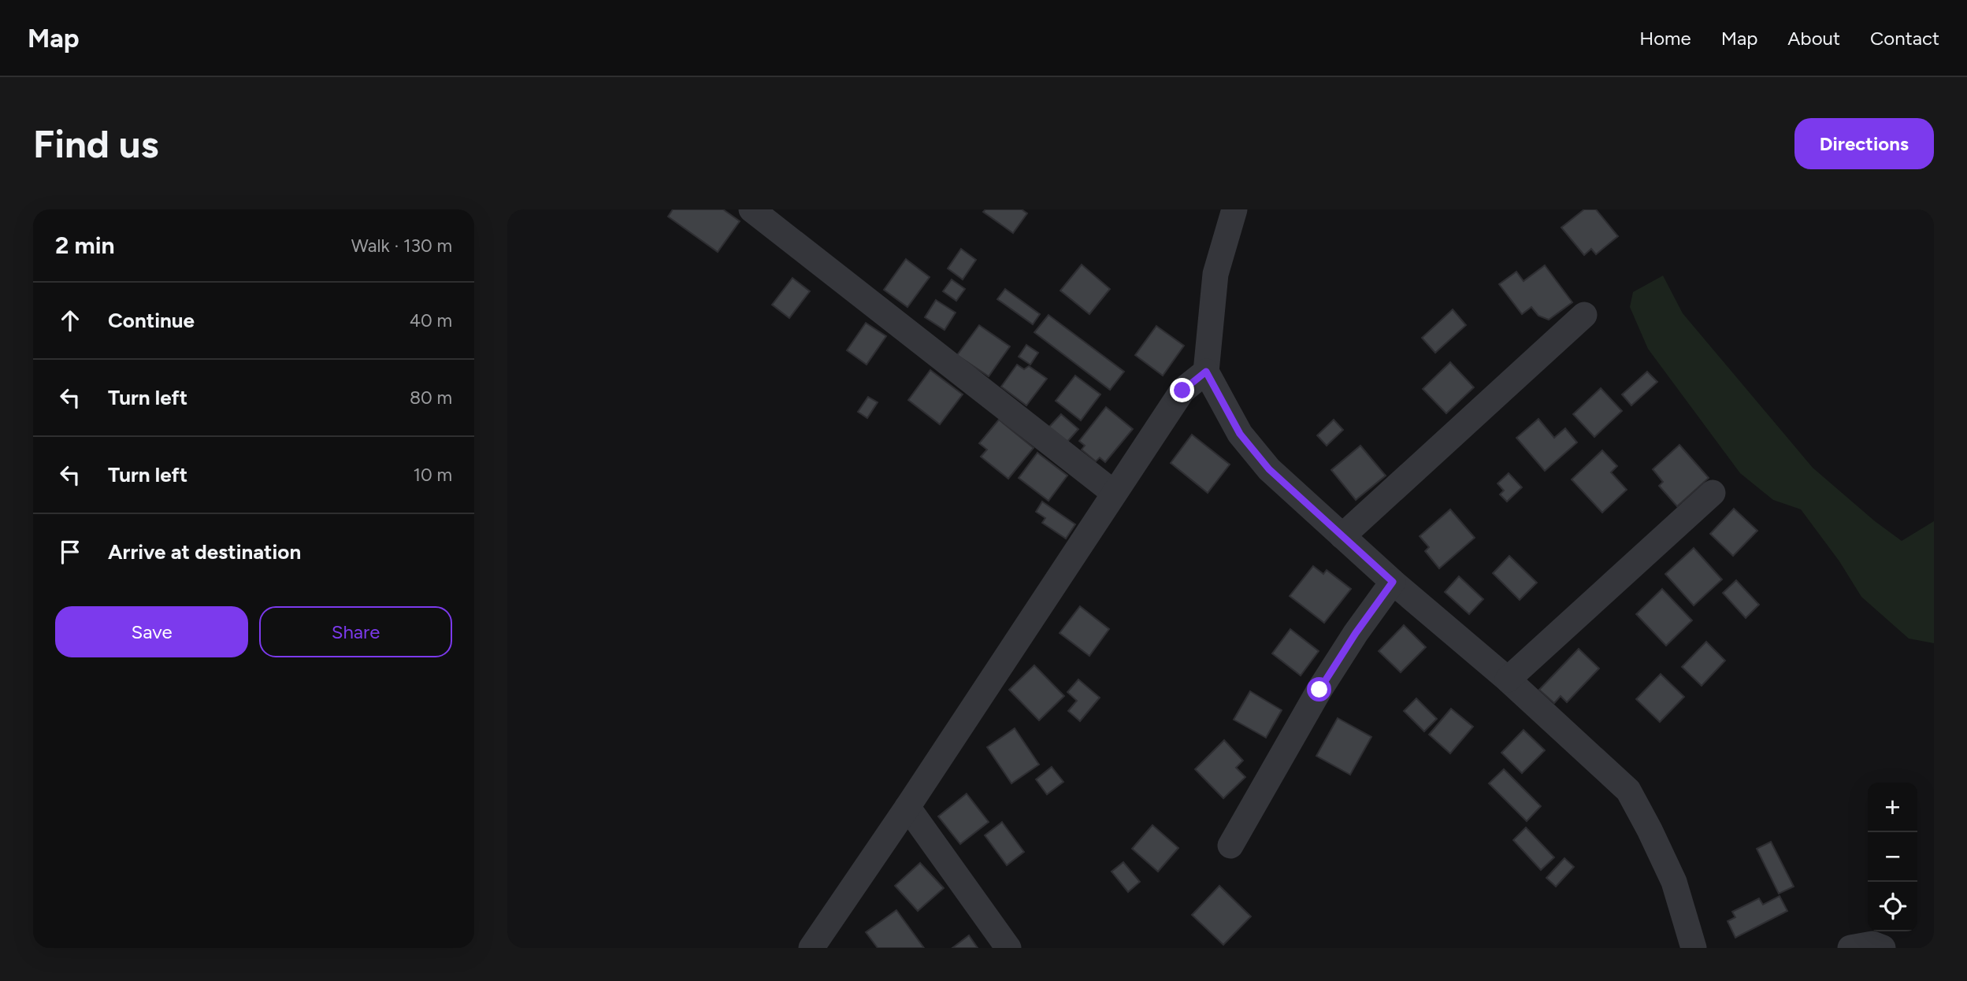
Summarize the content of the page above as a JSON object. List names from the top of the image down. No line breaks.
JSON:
{"page":{"header":"Map","nav":["Home","Map","About","Contact"],"buttons":["Directions",["Save","Share"]],"title":"Find us","heading":["2 min","Walk · 130 m"],"list":[["Continue","40 m"],["Turn left","80 m"],["Turn left","10 m"],"Arrive at destination"],"map_buttons":["+","−"]}}
